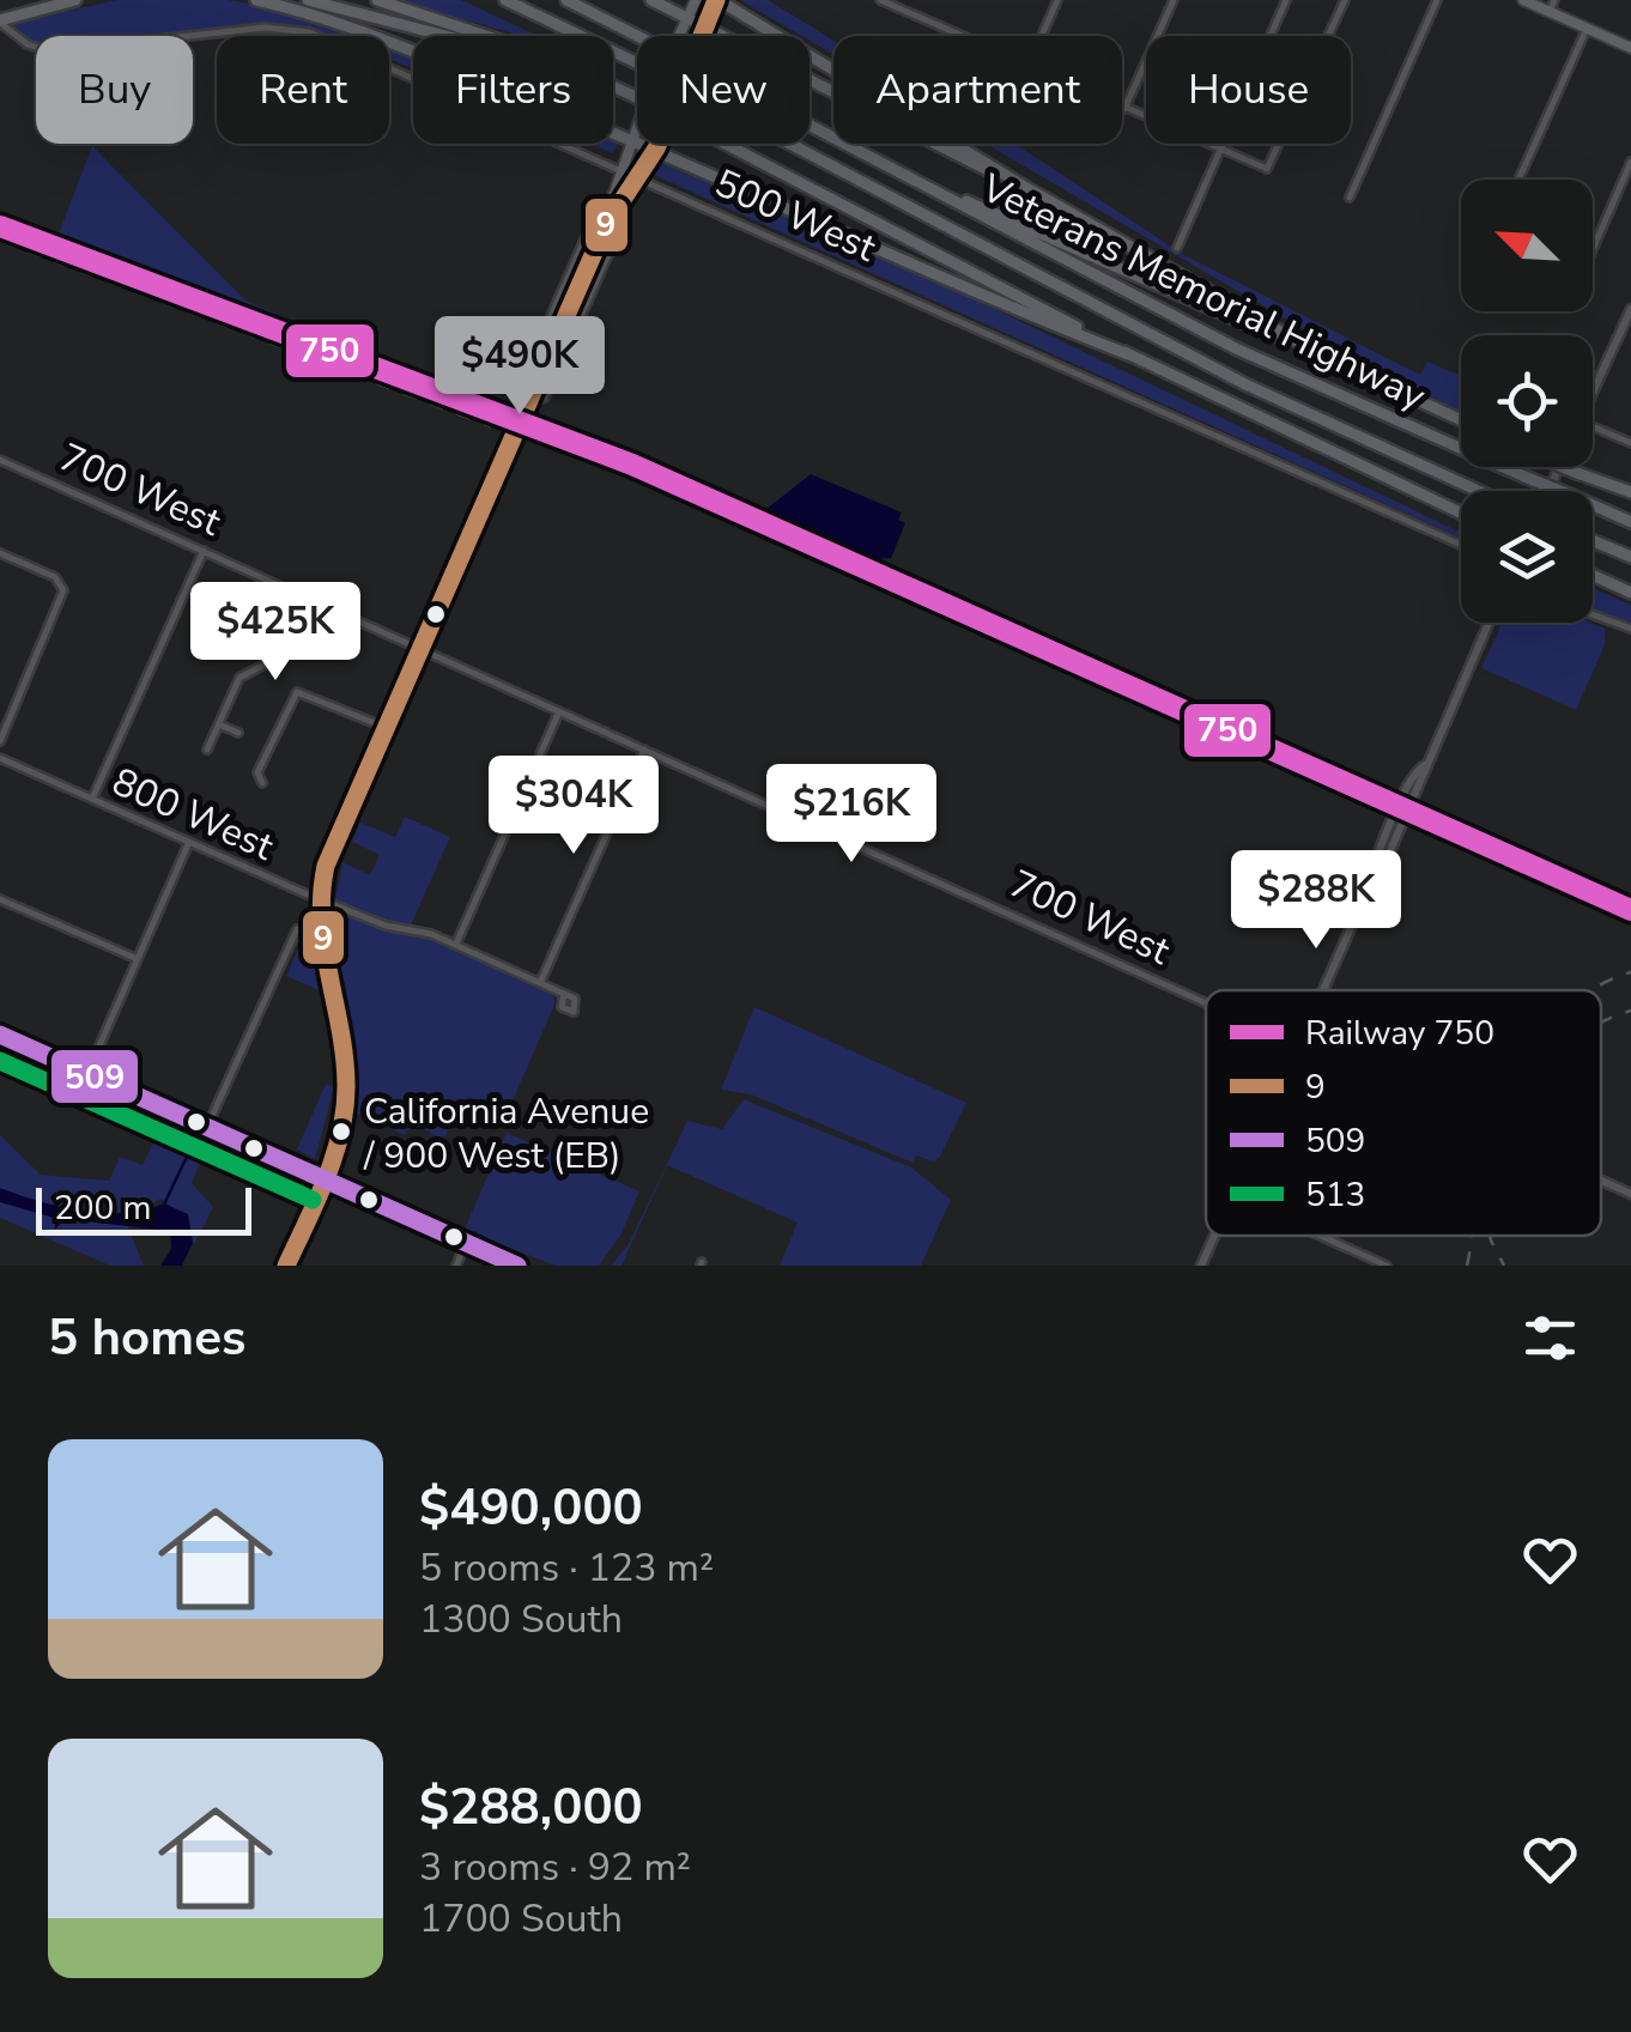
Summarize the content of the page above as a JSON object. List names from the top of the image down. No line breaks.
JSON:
{"streets":{"highway":["Veterans Memorial Highway"],"street":["500 West","700 West","800 West"]},"places":["California Avenue / 900 West (EB)"],"lines":["transit line 9","rail line 750","transit line 509","transit line 513"],"legend":["Railway 750","9","509","513"],"scale_bar":"200 m","north":"top left","page":{"chip":["Buy","Rent","Filters","New","Apartment","House"],"price":["$490K","$425K","$304K","$216K","$288K"],"scale":"200 m","heading":"5 homes","list":[{"name":"$490,000","note":"5 rooms · 123 m² · 1300 South"},{"name":"$288,000","note":"3 rooms · 92 m² · 1700 South"}]}}
